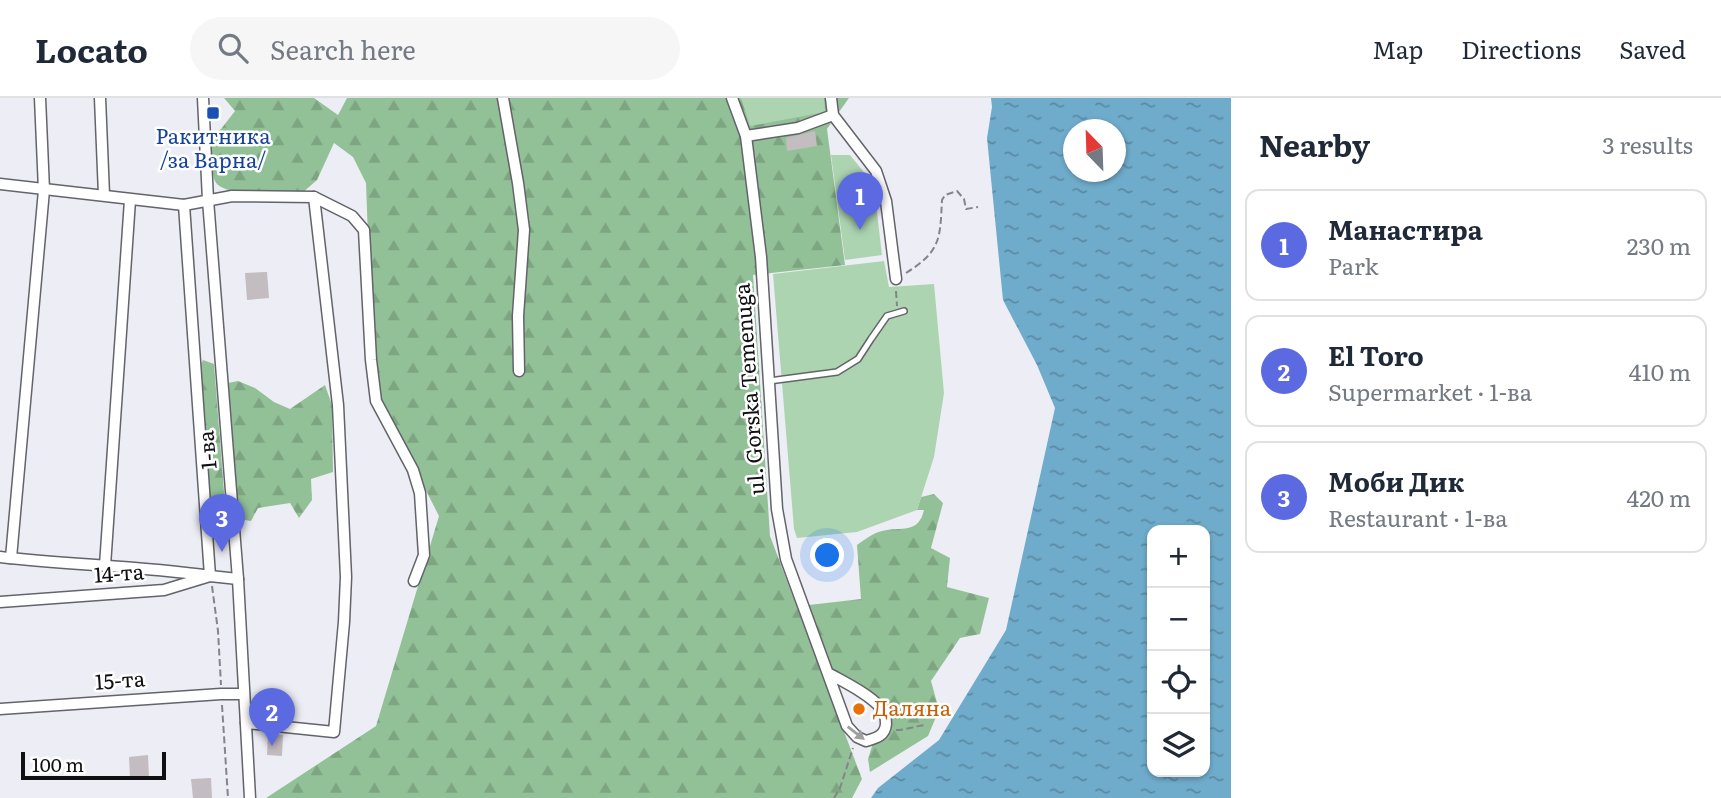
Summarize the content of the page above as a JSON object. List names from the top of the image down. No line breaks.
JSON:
{"streets":{"street":["ul. Gorska Temenuga","1-ва","14-та","15-та"]},"crossings":[["1-ва","14-та"],["1-ва","15-та"]],"places":{"transit":["Ракитника /за Варна/"],"other":["Даляна"]},"scale_bar":"100 m","north":"top left","page":{"header":"Locato","search":"Search here","nav":["Map","Directions","Saved"],"heading":["Nearby","3 results"],"pins":["1","3","2"],"list":[{"mark":"1","name":"Манастира","note":"Park","value":"230 m"},{"mark":"2","name":"El Toro","note":"Supermarket · 1-ва","value":"410 m"},{"mark":"3","name":"Моби Дик","note":"Restaurant · 1-ва","value":"420 m"}],"map_buttons":["+","−"],"scale":"100 m"}}
